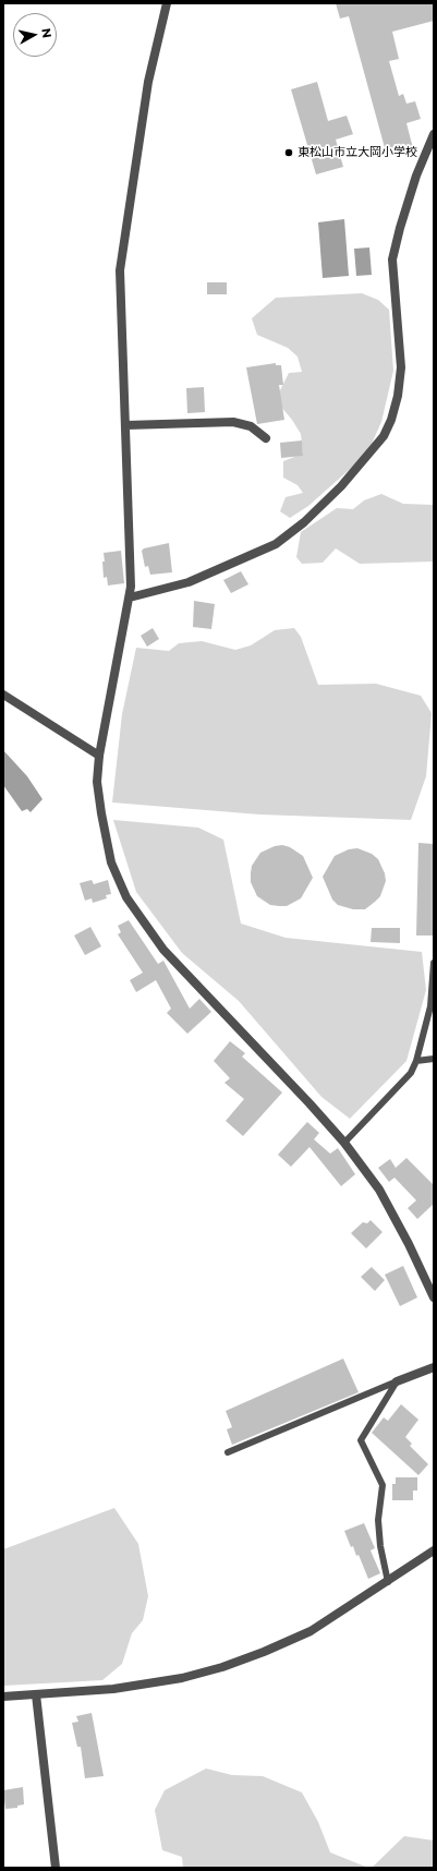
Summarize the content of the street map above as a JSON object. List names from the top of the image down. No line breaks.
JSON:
{"places":["東松山市立大岡小学校"],"north":"right"}
